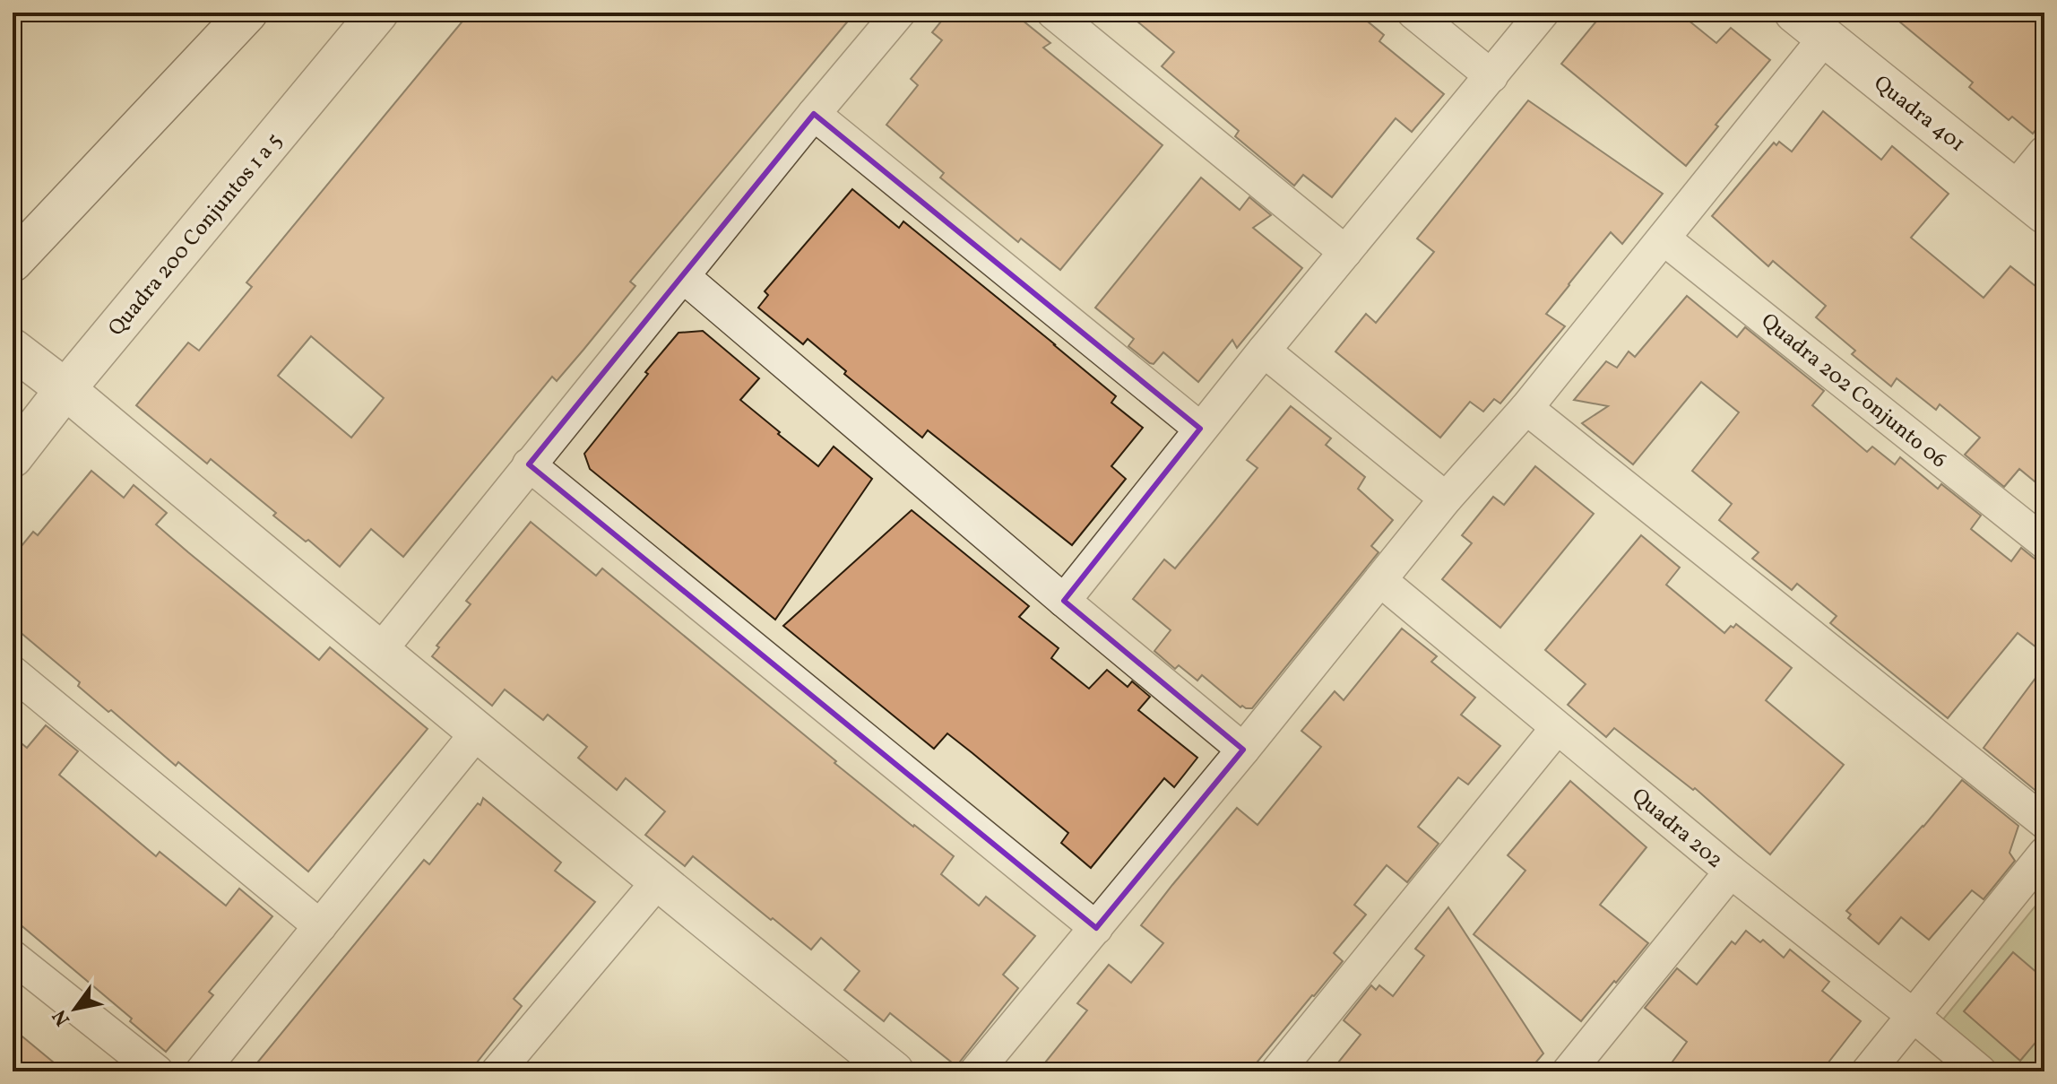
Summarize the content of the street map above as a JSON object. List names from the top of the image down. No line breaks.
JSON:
{"streets":{"street":["Quadra 401","Quadra 200 Conjuntos 1 a 5","Quadra 202 Conjunto 06","Quadra 202"]},"north":"bottom left"}
